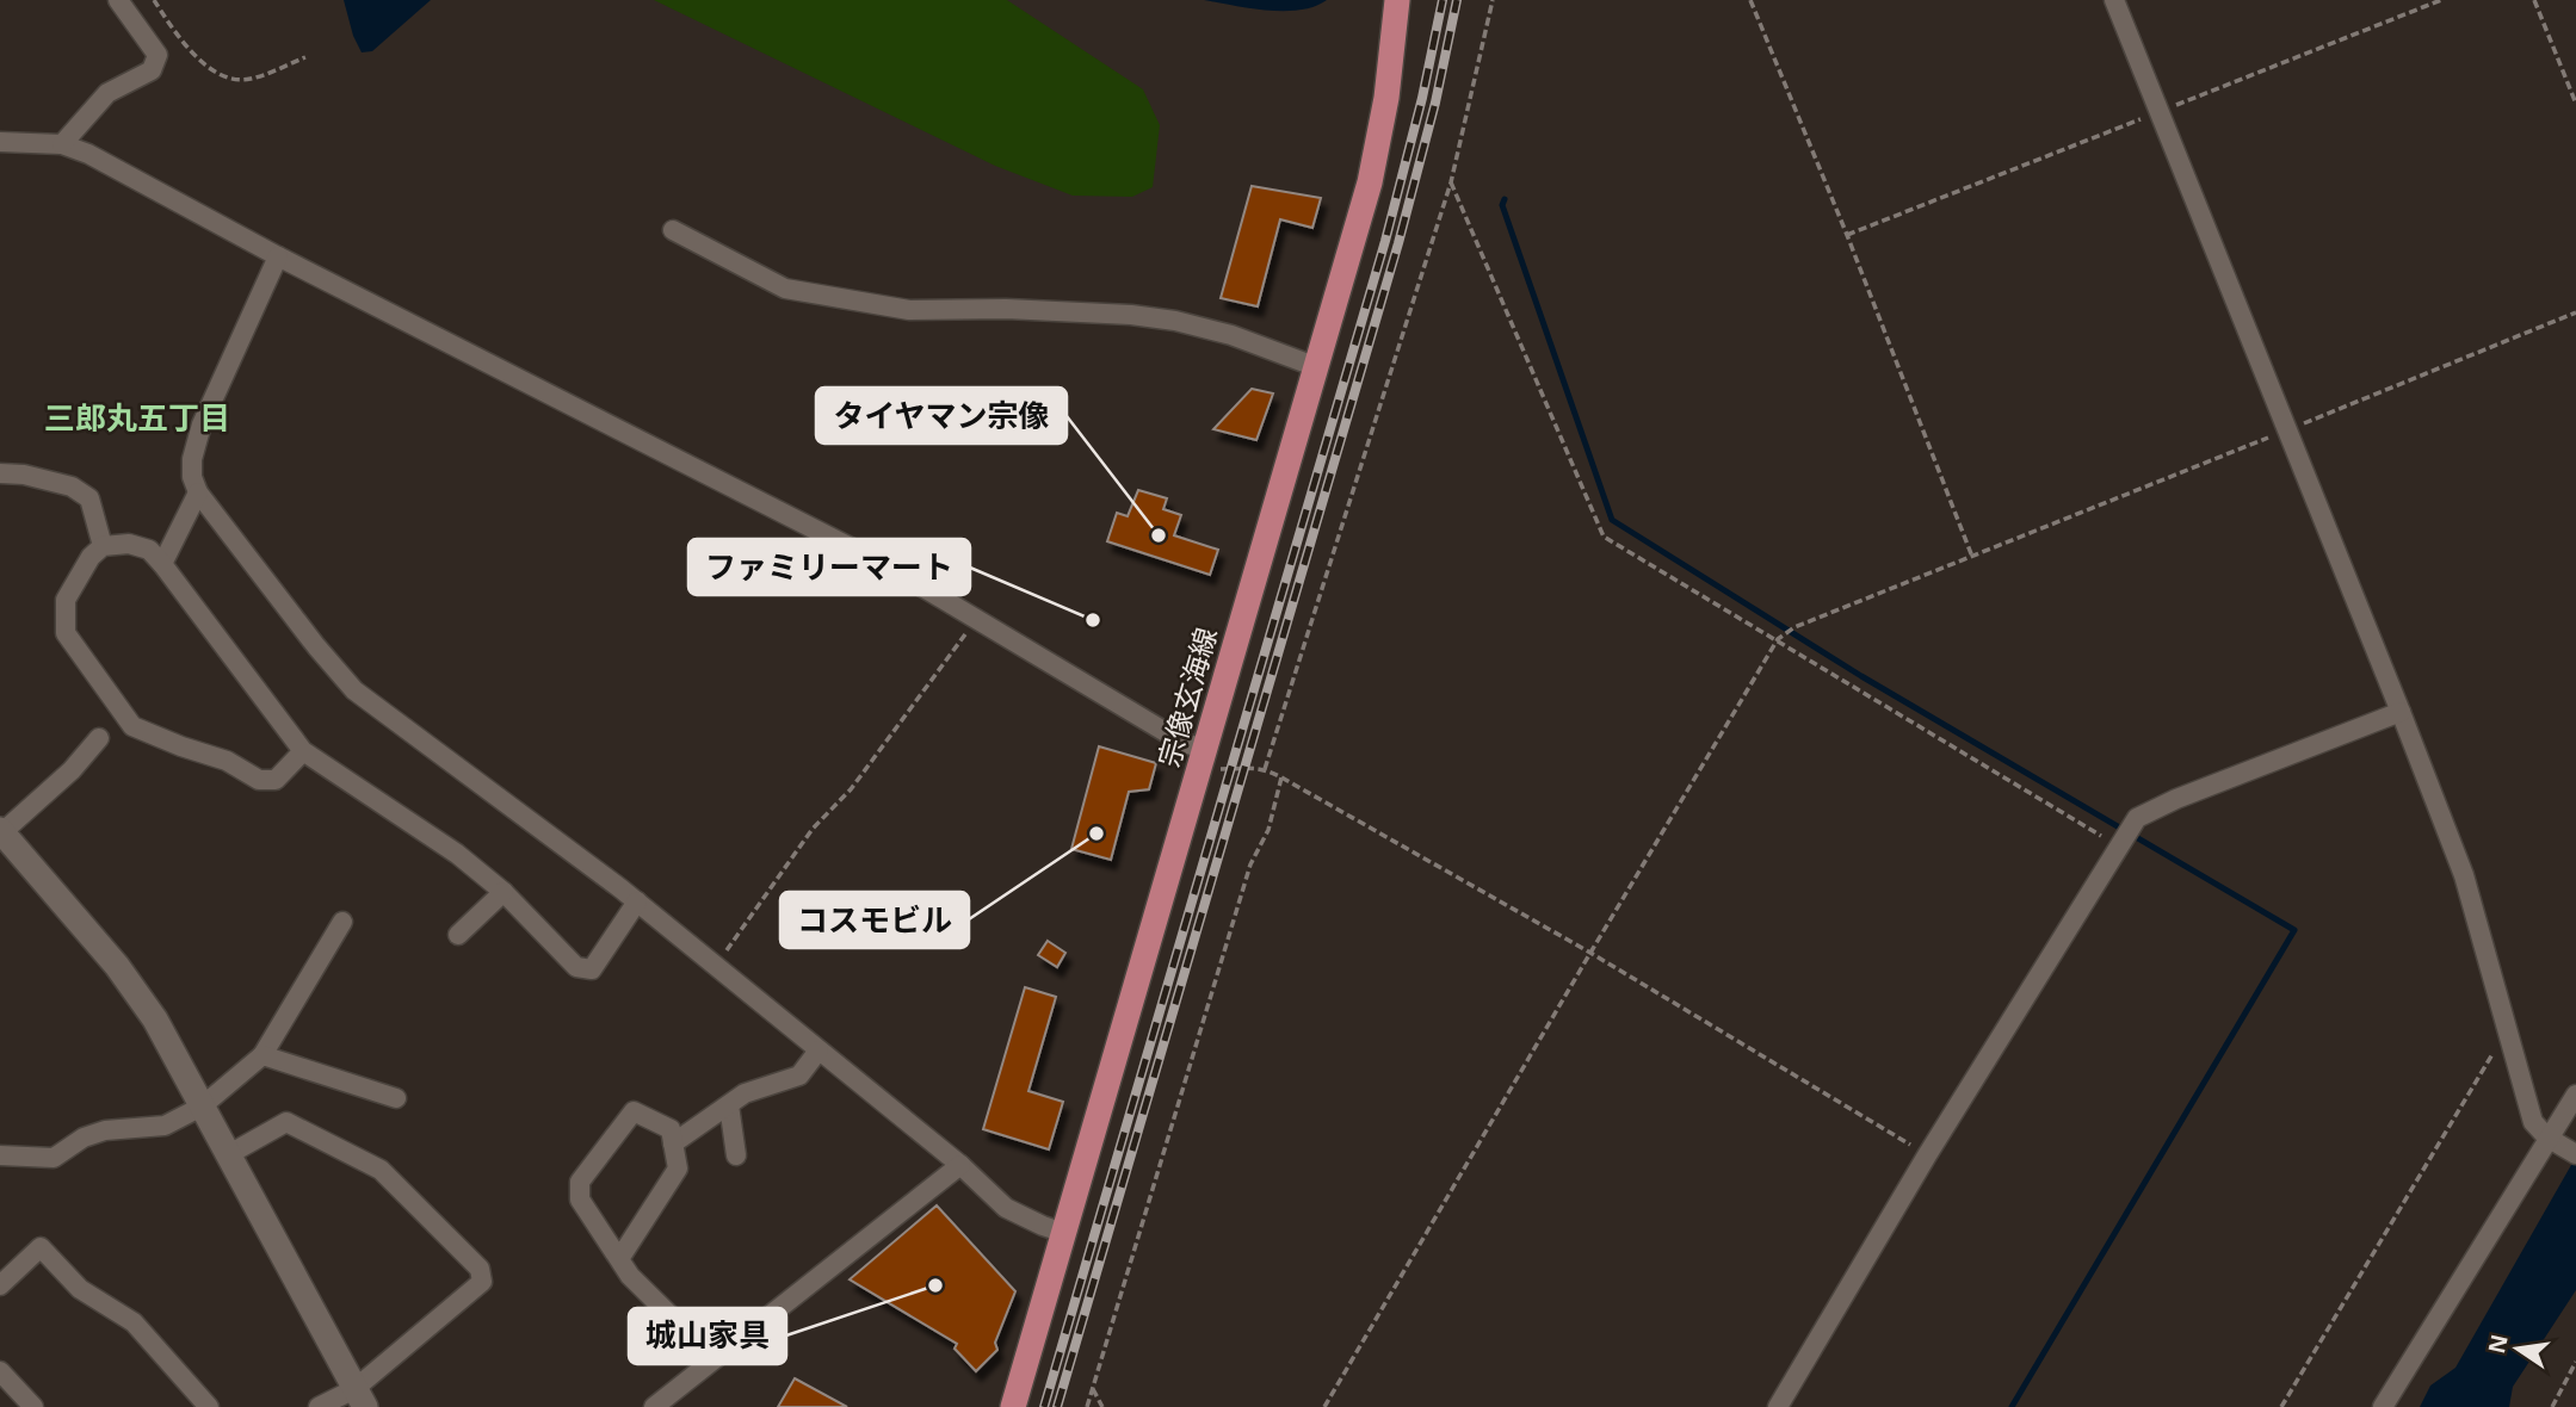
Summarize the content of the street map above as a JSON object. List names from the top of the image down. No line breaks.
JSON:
{"streets":{"main road":["宗像玄海線"]},"districts":["三郎丸五丁目"],"places":["タイヤマン宗像","ファミリーマート","コスモビル","城山家具"],"north":"left"}
